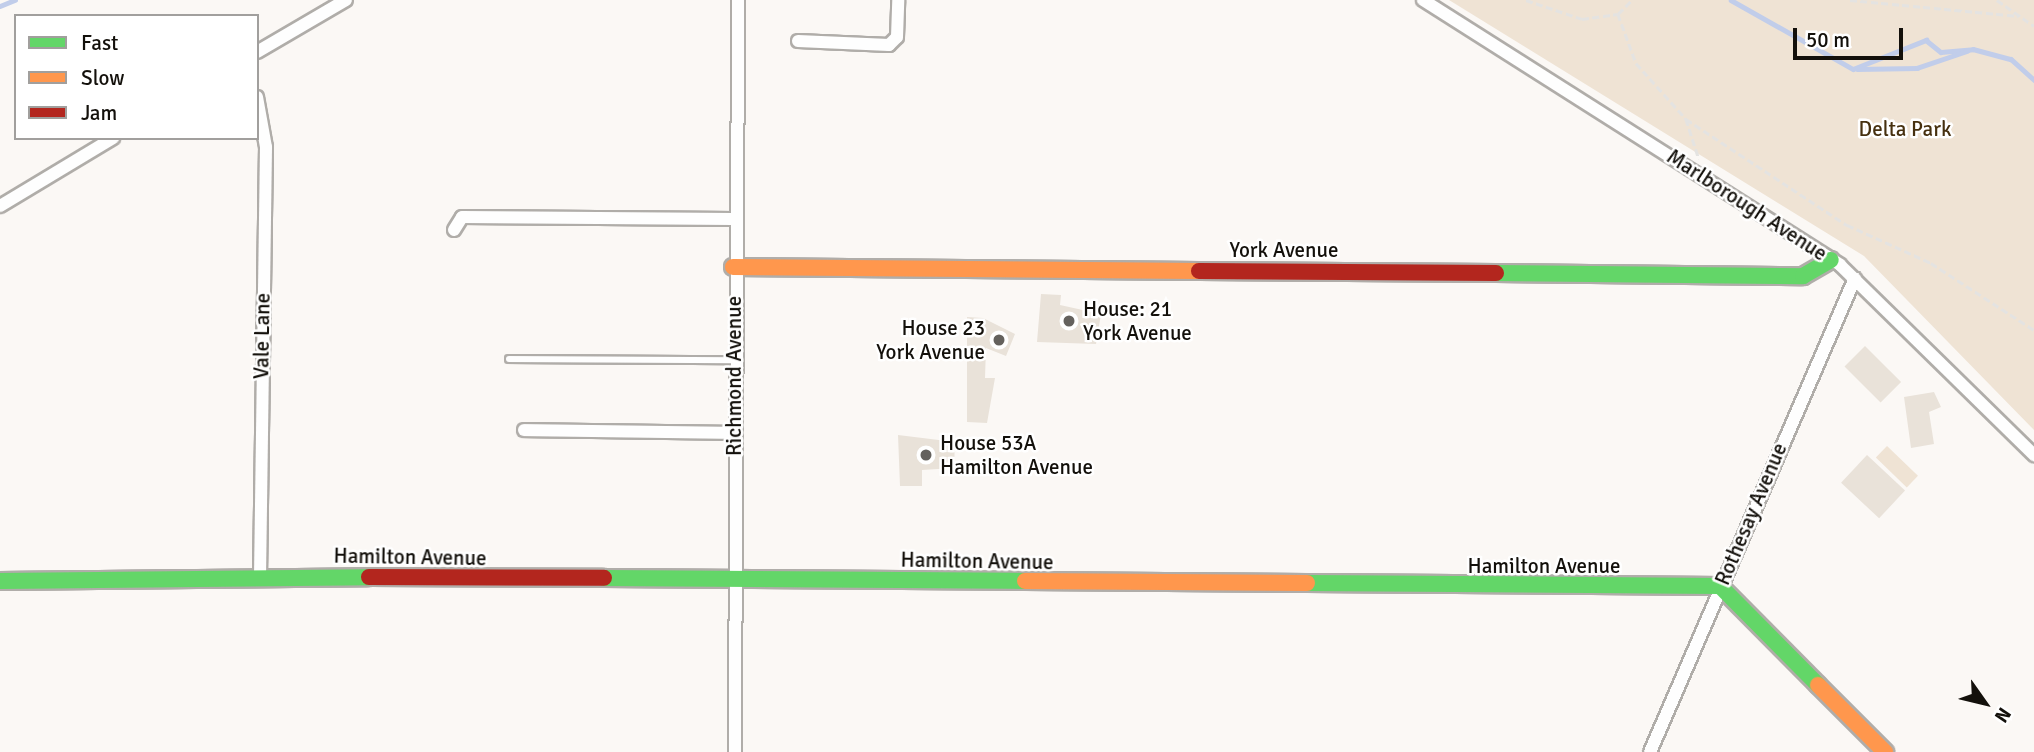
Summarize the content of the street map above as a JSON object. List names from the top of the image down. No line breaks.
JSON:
{"streets":{"street":["Marlborough Avenue","York Avenue","Vale Lane","Richmond Avenue","Rothesay Avenue","Hamilton Avenue"]},"crossings":[["Marlborough Avenue","York Avenue"],["Marlborough Avenue","Rothesay Avenue"],["York Avenue","Richmond Avenue"],["Vale Lane","Hamilton Avenue"],["Richmond Avenue","Hamilton Avenue"],["Rothesay Avenue","Hamilton Avenue"]],"parks":["Delta Park"],"places":["House: 21 York Avenue","House 23 York Avenue","House 53A Hamilton Avenue"],"legend":["Fast","Slow","Jam"],"scale_bar":"50 m","north":"bottom right"}
